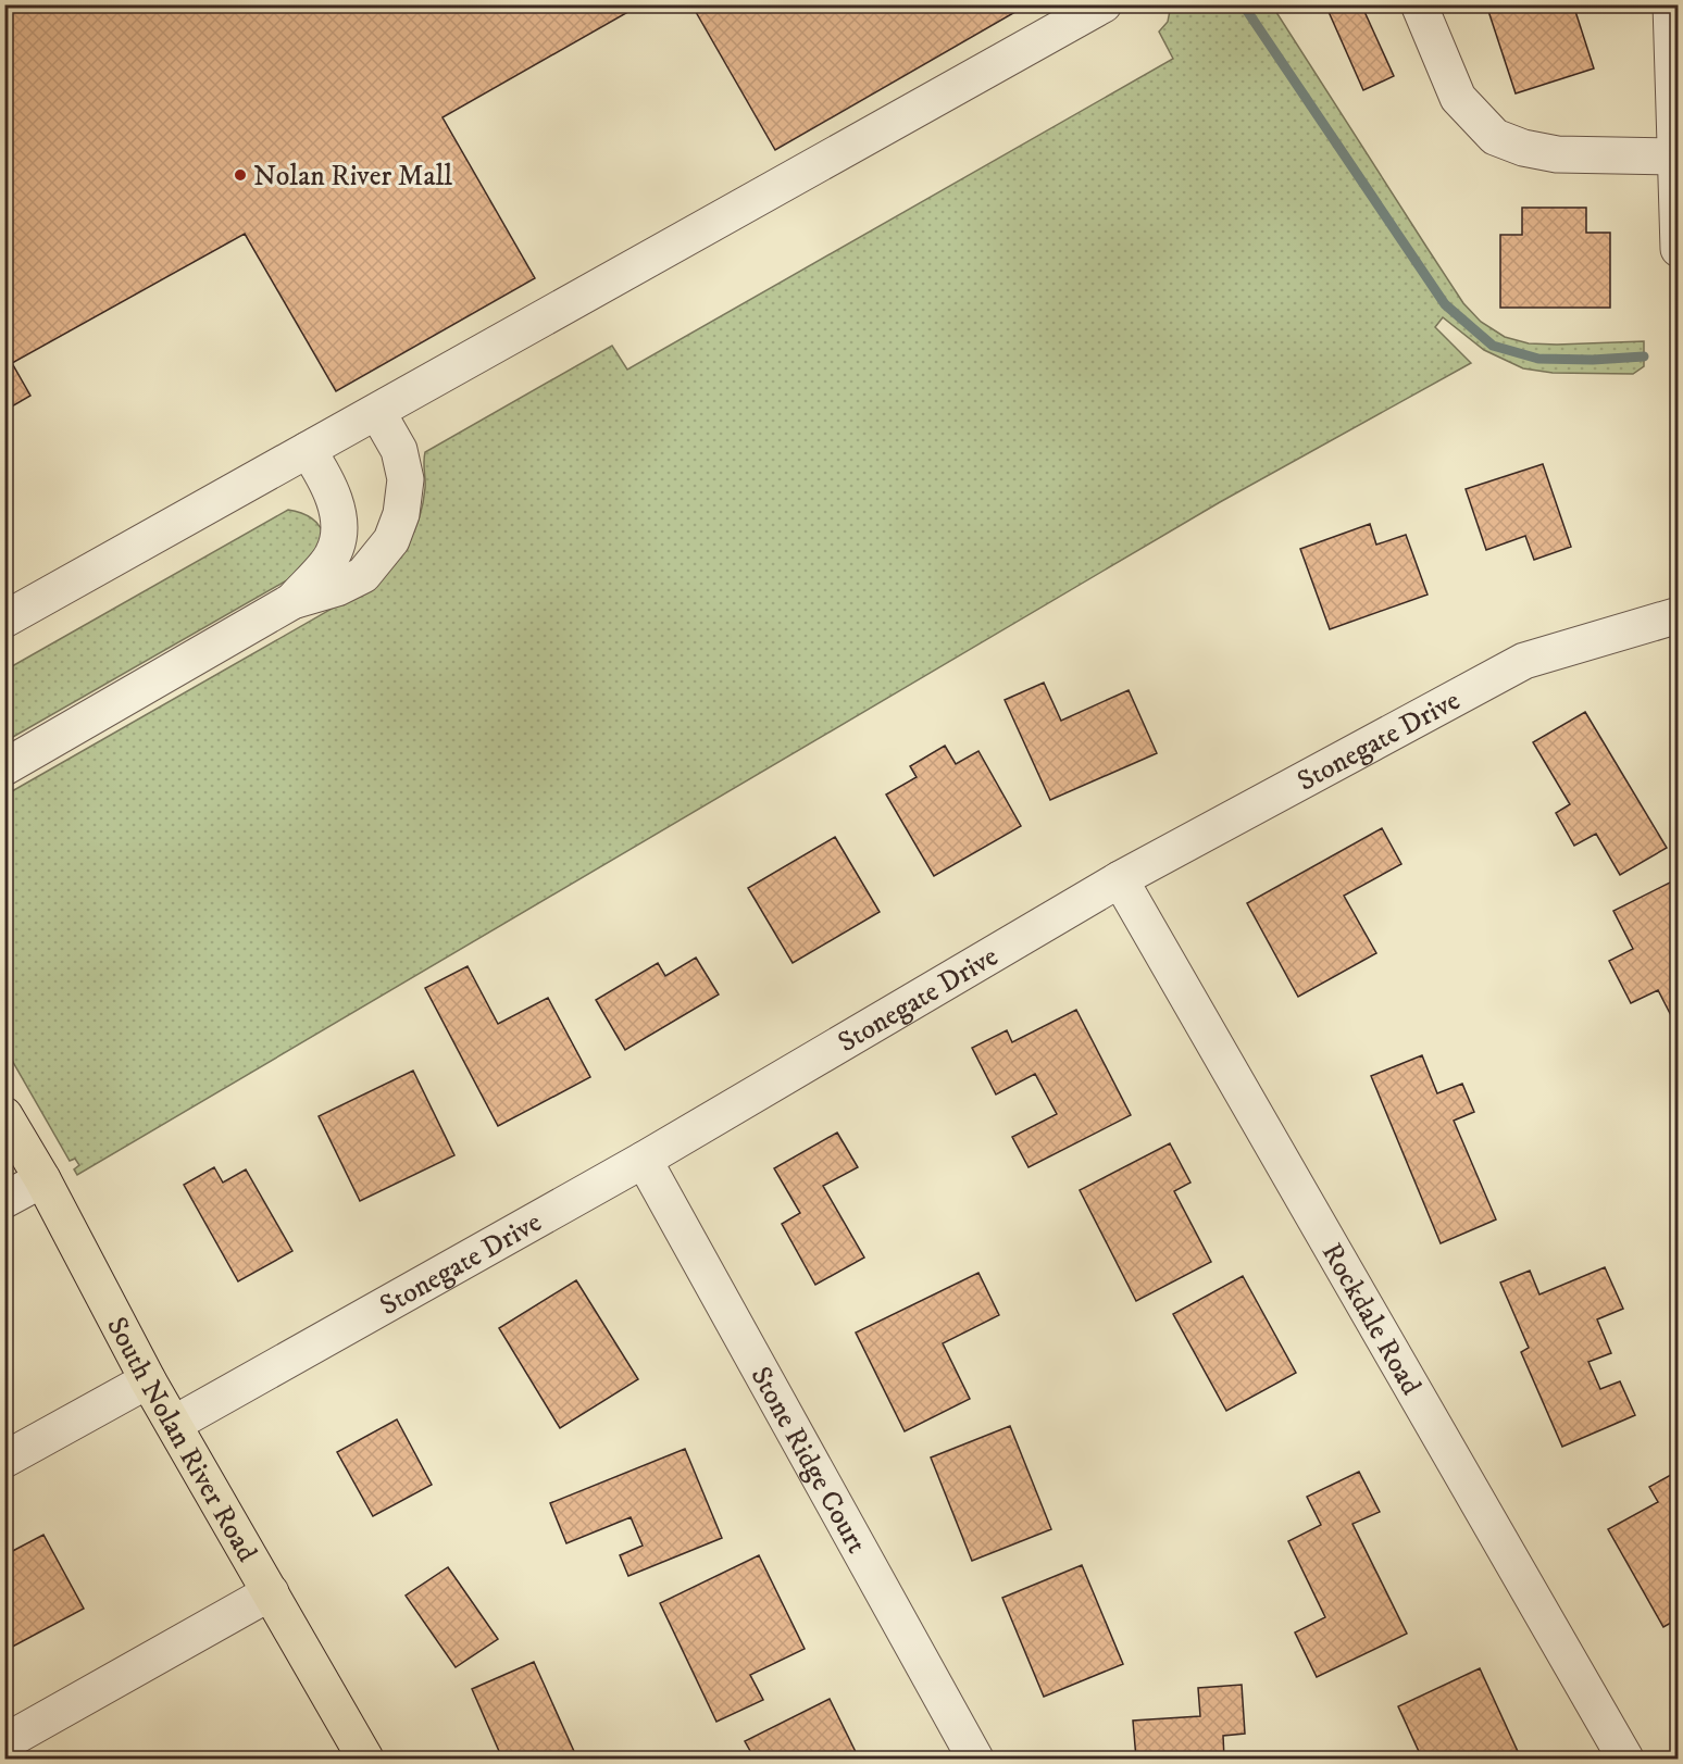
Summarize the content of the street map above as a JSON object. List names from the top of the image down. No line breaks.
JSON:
{"streets":{"main road":["South Nolan River Road"],"street":["Stonegate Drive","Rockdale Road","Stone Ridge Court"]},"crossings":[["Stonegate Drive","Rockdale Road"],["Stonegate Drive","South Nolan River Road"],["Stonegate Drive","Stone Ridge Court"]],"places":["Nolan River Mall"]}
